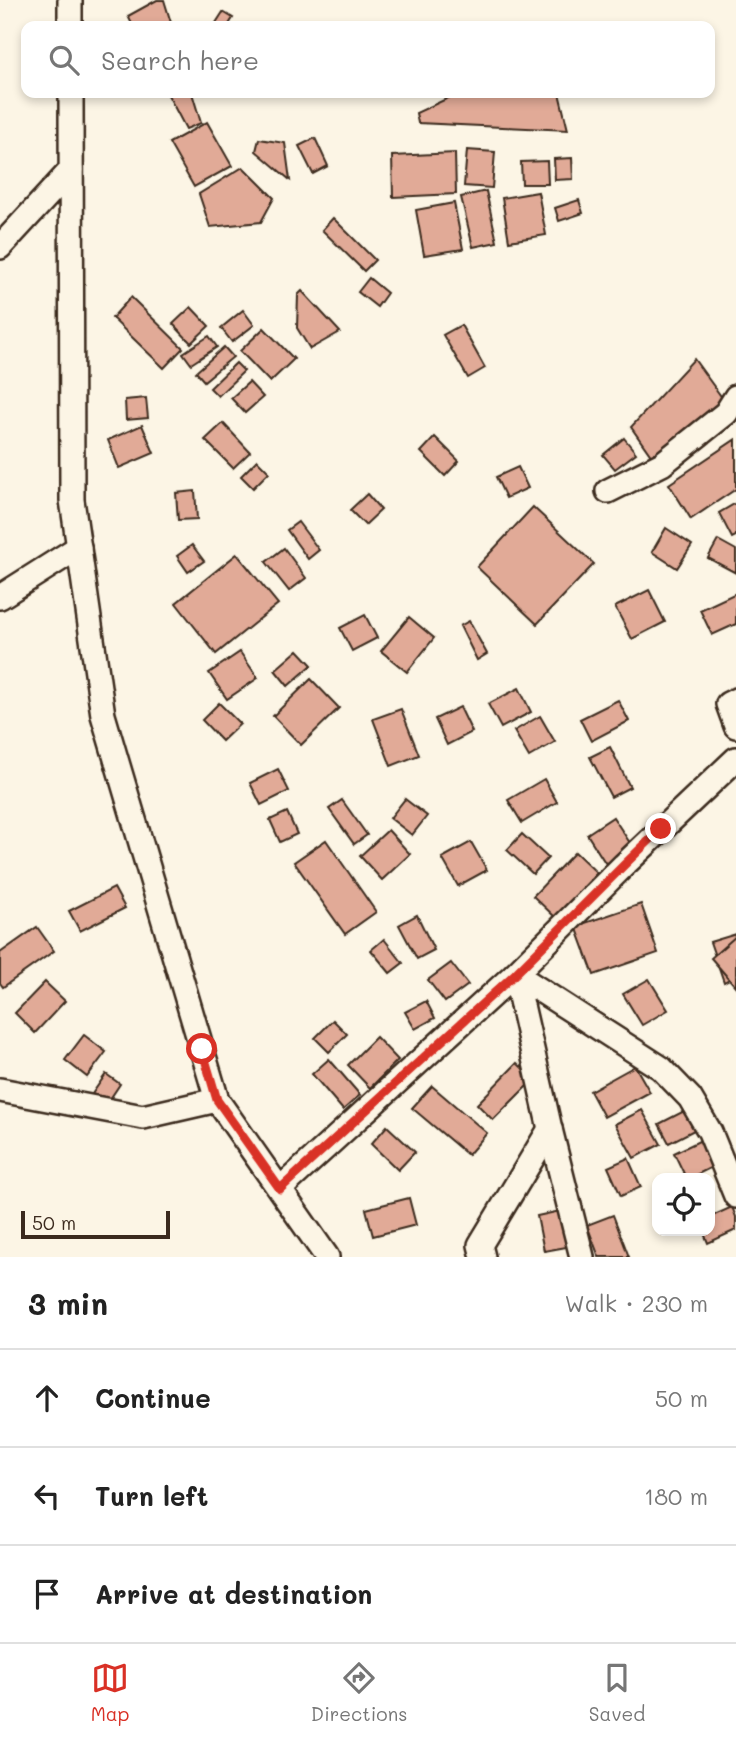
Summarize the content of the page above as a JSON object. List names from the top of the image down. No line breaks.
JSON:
{"scale_bar":"50 m","page":{"search":"Search here","scale":"50 m","heading":["3 min","Walk · 230 m"],"list":[["Continue","50 m"],["Turn left","180 m"],"Arrive at destination"],"nav":["Map","Directions","Saved"]}}
